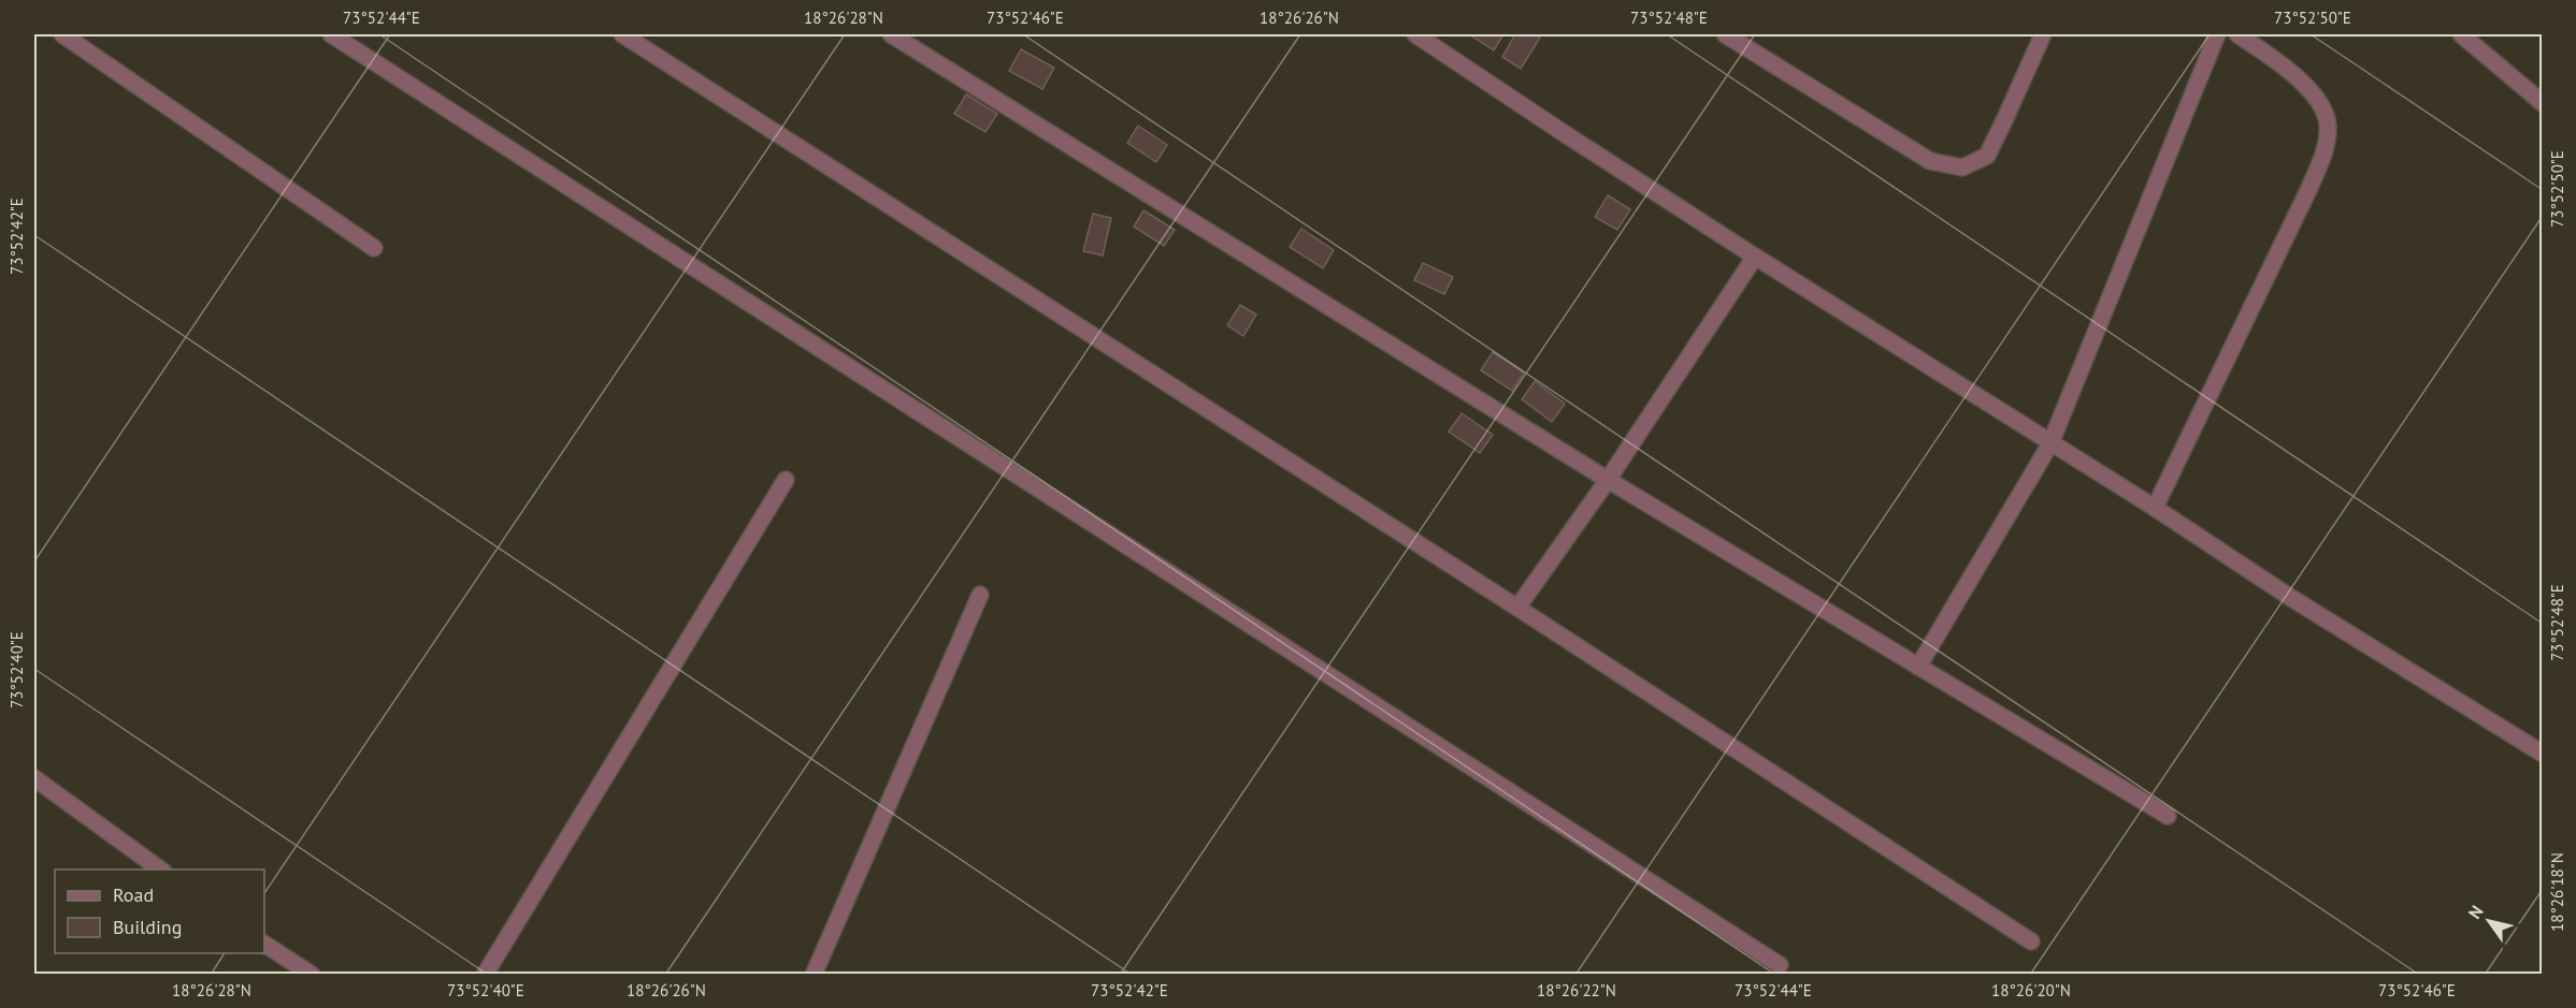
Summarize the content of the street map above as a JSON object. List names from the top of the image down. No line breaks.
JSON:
{"legend":["Road","Building"],"north":"top left","coordinates":["73°52'44\"E","18°26'28\"N","73°52'46\"E","18°26'26\"N","73°52'48\"E","73°52'50\"E","73°52'42\"E","73°52'40\"E","18°26'18\"N","18°26'22\"N","18°26'20\"N"]}
